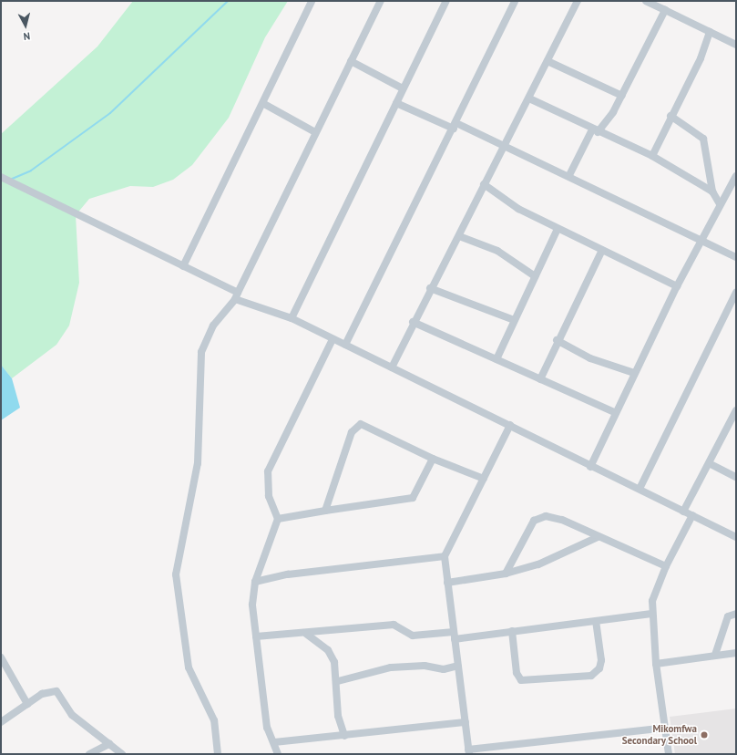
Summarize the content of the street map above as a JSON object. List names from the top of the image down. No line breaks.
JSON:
{"places":["Mikomfwa Secondary School"],"north":"bottom"}
